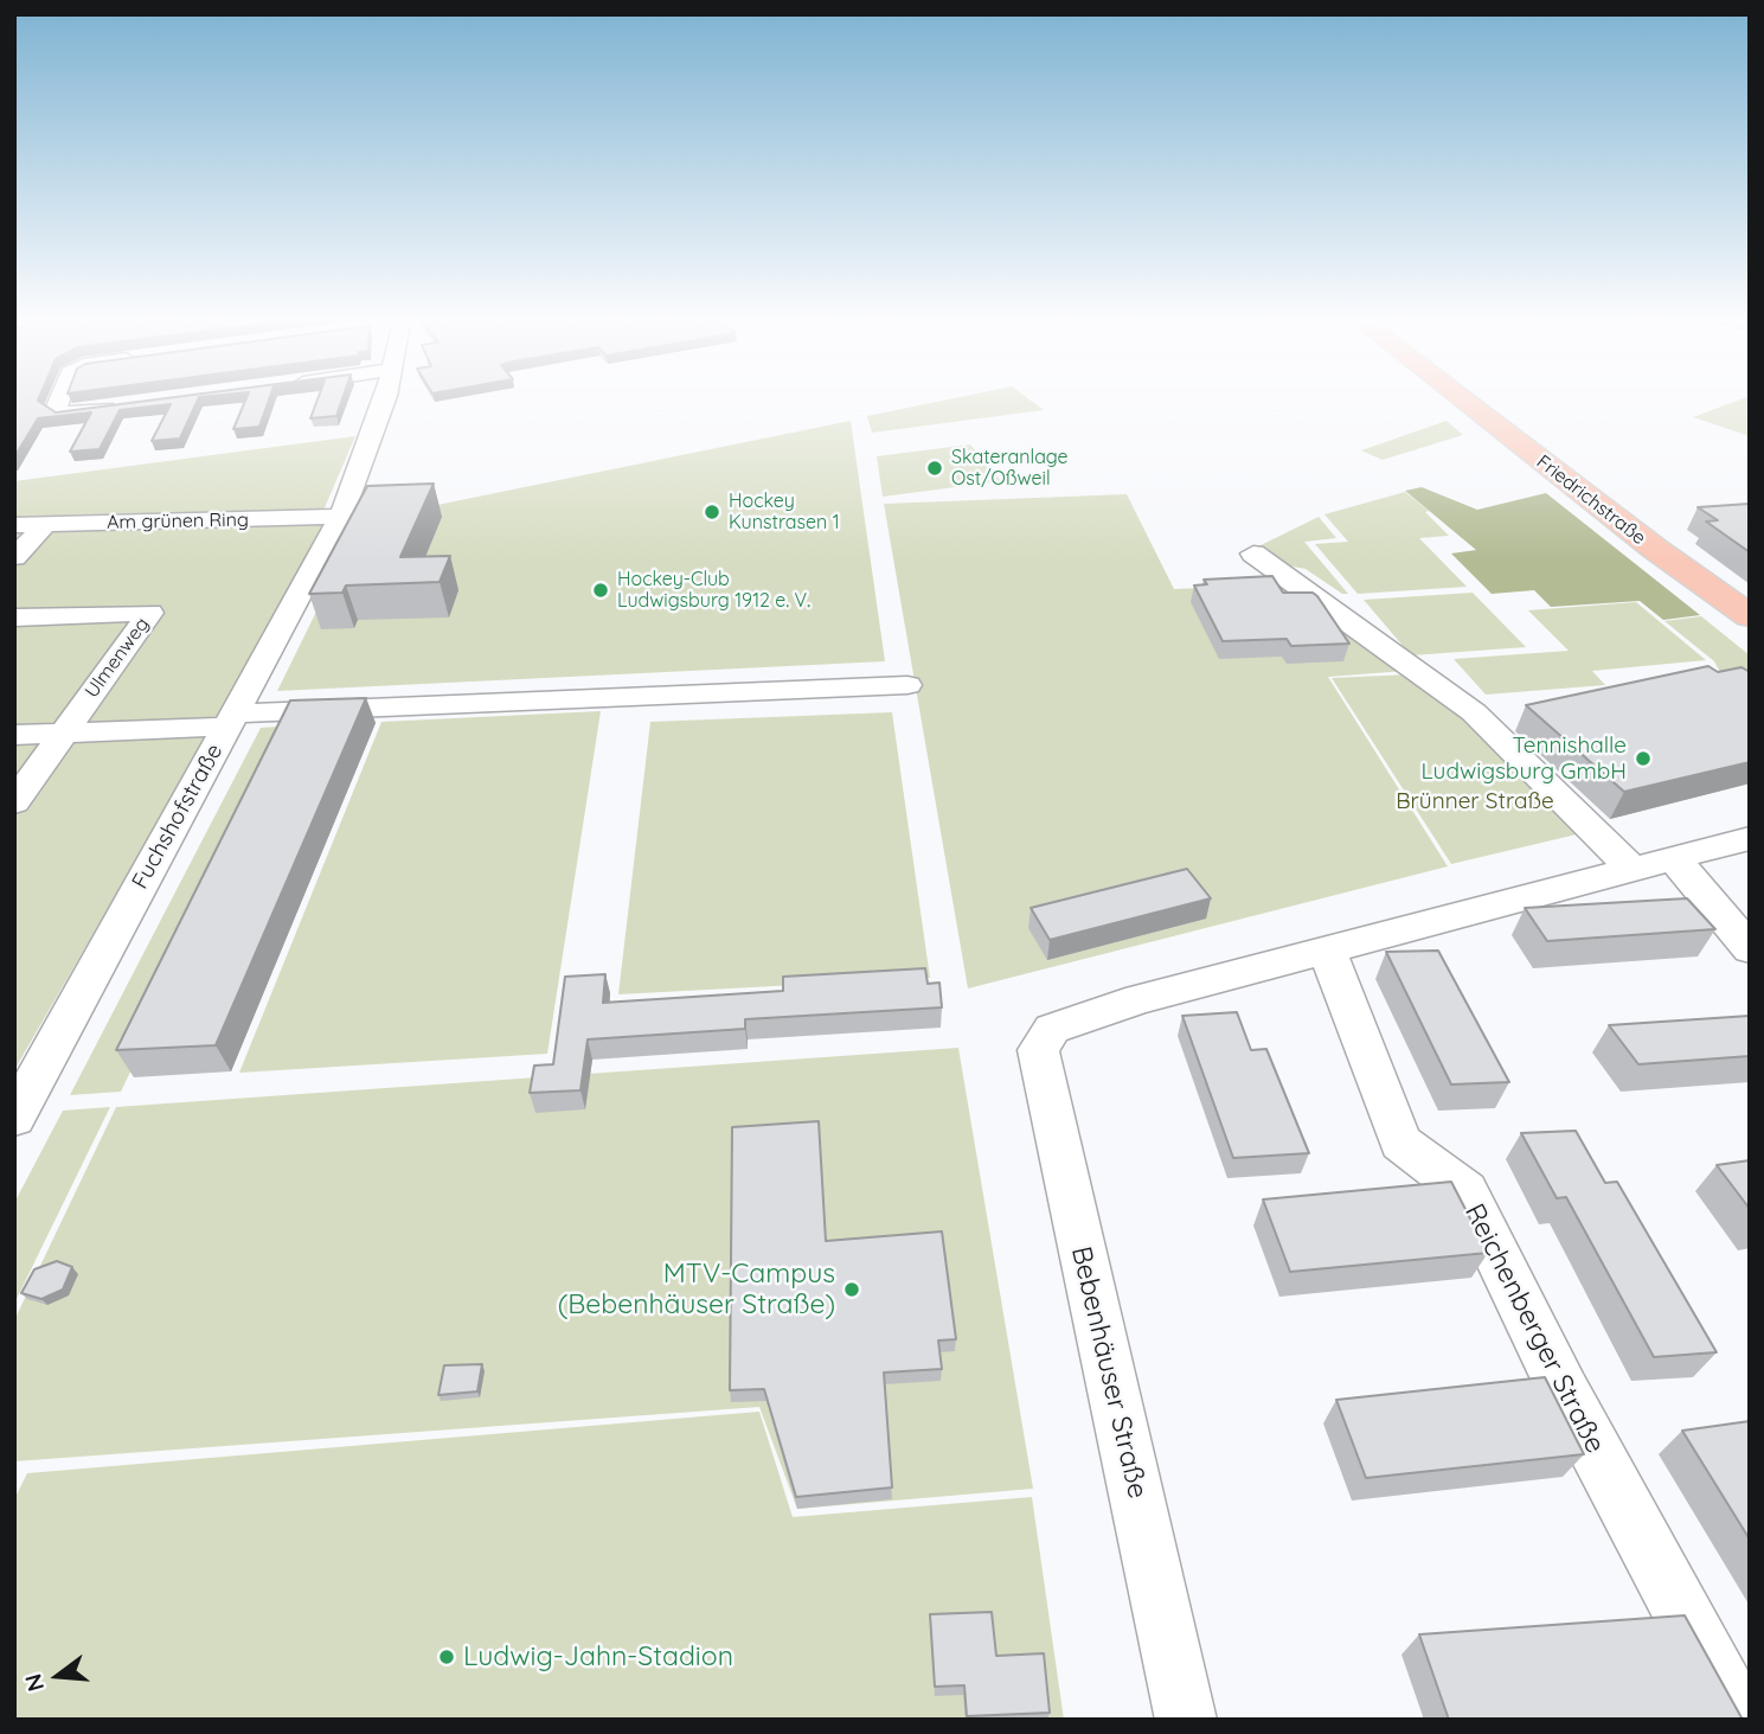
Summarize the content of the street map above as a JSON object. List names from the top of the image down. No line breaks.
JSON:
{"streets":{"main road":["Friedrichstraße"],"street":["Am grünen Ring","Ulmenweg","Fuchshofstraße","Reichenberger Straße","Bebenhäuser Straße"]},"crossings":[["Am grünen Ring","Fuchshofstraße"],["Ulmenweg","Fuchshofstraße"],["Reichenberger Straße","Bebenhäuser Straße"]],"parks":["Brünner Straße"],"places":["Skateranlage Ost/Oßweil","Hockey Kunstrasen 1","Hockey-Club Ludwigsburg 1912 e. V.","Tennishalle Ludwigsburg GmbH","MTV-Campus (Bebenhäuser Straße)","Ludwig-Jahn-Stadion"],"north":"left"}
